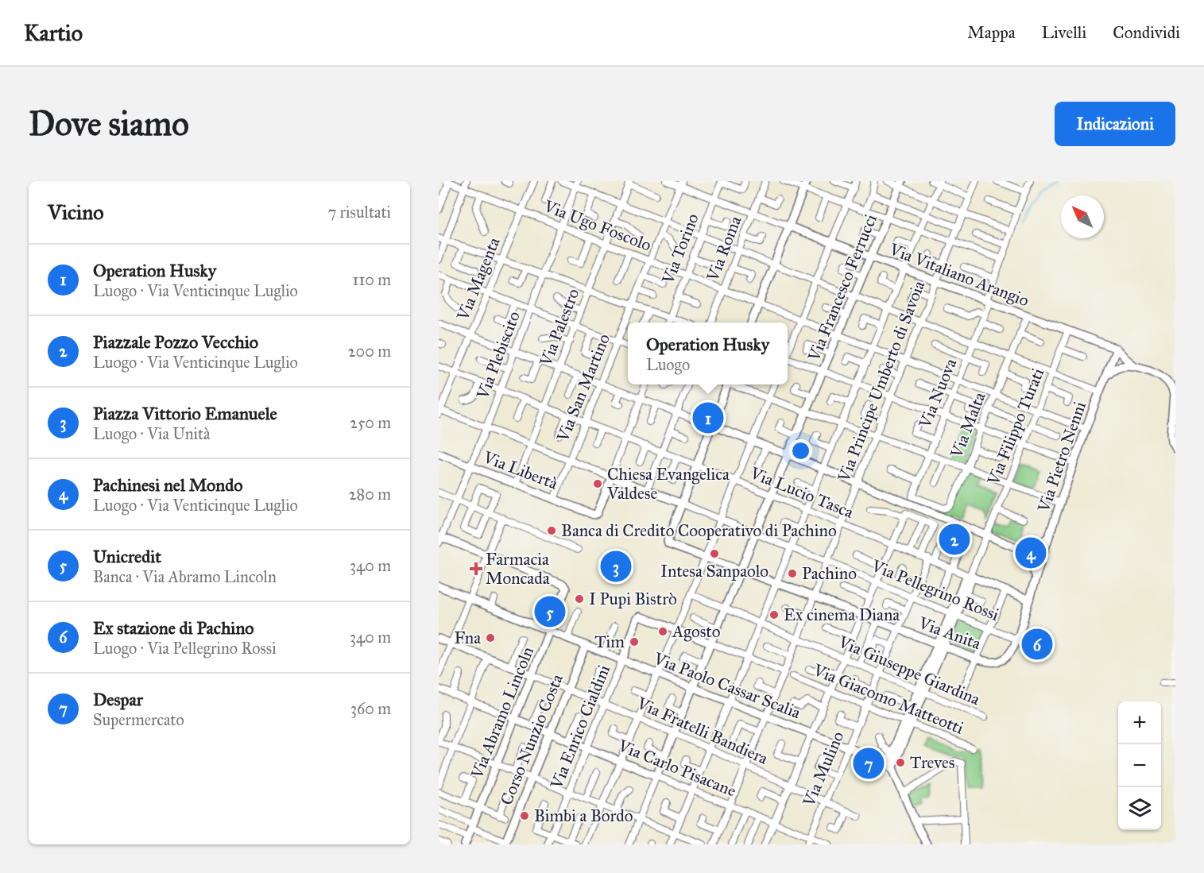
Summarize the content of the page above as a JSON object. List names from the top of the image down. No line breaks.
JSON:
{"streets":{"street":["Via Ugo Foscolo","Via Torino","Via Roma","Via Vitaliano Arangio","Via Magenta","Via Francesco Ferrucci","Via Palestro","Via Plebiscito","Via Principe Umberto di Savoia","Via San Martino","Via Nuova","Via Malta","Via Filippo Turati","Via Pietro Nenni","Via Libertà","Via Lucio Tasca","Via Pellegrino Rossi","Via Anita","Via Giuseppe Giardina","Via Paolo Cassar Scalia","Via Giacomo Matteotti","Via Abramo Lincoln","Via Enrico Cialdini","Via Fratelli Bandiera","Corso Nunzio Costa","Via Carlo Pisacane","Via Mulino"]},"crossings":[["Via Ugo Foscolo","Via Torino"],["Via Ugo Foscolo","Via Roma"],["Via Ugo Foscolo","Via Magenta"],["Via Ugo Foscolo","Via Francesco Ferrucci"],["Via Ugo Foscolo","Via Palestro"],["Via Ugo Foscolo","Via Plebiscito"],["Via Ugo Foscolo","Via Principe Umberto di Savoia"],["Via Ugo Foscolo","Via San Martino"],["Via Ugo Foscolo","Via Nuova"],["Via Ugo Foscolo","Via Malta"],["Via Ugo Foscolo","Via Filippo Turati"],["Via Ugo Foscolo","Via Pietro Nenni"],["Via Torino","Via Vitaliano Arangio"],["Via Roma","Via Vitaliano Arangio"],["Via Vitaliano Arangio","Via Francesco Ferrucci"],["Via Vitaliano Arangio","Via Principe Umberto di Savoia"],["Via Vitaliano Arangio","Via San Martino"],["Via Vitaliano Arangio","Via Nuova"],["Via Vitaliano Arangio","Via Malta"],["Via Vitaliano Arangio","Via Filippo Turati"],["Via Vitaliano Arangio","Via Pietro Nenni"],["Via Magenta","Via Lucio Tasca"],["Via Francesco Ferrucci","Via Lucio Tasca"],["Via Francesco Ferrucci","Via Pellegrino Rossi"],["Via Francesco Ferrucci","Via Anita"],["Via Francesco Ferrucci","Via Giuseppe Giardina"],["Via Francesco Ferrucci","Via Paolo Cassar Scalia"],["Via Francesco Ferrucci","Via Fratelli Bandiera"],["Via Francesco Ferrucci","Via Carlo Pisacane"],["Via Palestro","Via Libertà"],["Via Palestro","Via Lucio Tasca"],["Via Plebiscito","Via Libertà"],["Via Plebiscito","Via Lucio Tasca"],["Via Principe Umberto di Savoia","Via Lucio Tasca"],["Via Principe Umberto di Savoia","Via Pellegrino Rossi"],["Via Principe Umberto di Savoia","Via Anita"],["Via Principe Umberto di Savoia","Via Giuseppe Giardina"],["Via Principe Umberto di Savoia","Via Paolo Cassar Scalia"],["Via Principe Umberto di Savoia","Via Fratelli Bandiera"],["Via Principe Umberto di Savoia","Via Carlo Pisacane"],["Via San Martino","Via Libertà"],["Via San Martino","Via Lucio Tasca"],["Via Nuova","Via Malta"],["Via Filippo Turati","Via Lucio Tasca"],["Via Filippo Turati","Via Pellegrino Rossi"],["Via Filippo Turati","Via Anita"],["Via Filippo Turati","Via Giuseppe Giardina"],["Via Filippo Turati","Via Giacomo Matteotti"],["Via Pietro Nenni","Via Lucio Tasca"],["Via Pietro Nenni","Via Pellegrino Rossi"],["Via Pietro Nenni","Via Anita"],["Via Libertà","Via Pellegrino Rossi"],["Via Lucio Tasca","Via Mulino"],["Via Pellegrino Rossi","Via Anita"],["Via Pellegrino Rossi","Via Mulino"],["Via Anita","Via Mulino"],["Via Giuseppe Giardina","Via Mulino"],["Via Paolo Cassar Scalia","Via Abramo Lincoln"],["Via Paolo Cassar Scalia","Via Enrico Cialdini"],["Via Paolo Cassar Scalia","Corso Nunzio Costa"],["Via Paolo Cassar Scalia","Via Mulino"],["Via Giacomo Matteotti","Via Mulino"],["Via Abramo Lincoln","Via Fratelli Bandiera"],["Via Abramo Lincoln","Via Carlo Pisacane"],["Via Enrico Cialdini","Via Fratelli Bandiera"],["Via Enrico Cialdini","Via Carlo Pisacane"],["Via Fratelli Bandiera","Corso Nunzio Costa"],["Via Fratelli Bandiera","Via Mulino"],["Corso Nunzio Costa","Via Carlo Pisacane"],["Via Carlo Pisacane","Via Mulino"]],"places":{"other":["Chiesa Evangelica Valdese","Banca di Credito Cooperativo di Pachino","Intesa Sanpaolo","Pachino","I Pupi Bistrò","Ex cinema Diana","Agosto","Fna","Tim","Treves","Bimbi a Bordo"],"health":["Farmacia Moncada"]},"north":"top left","page":{"header":"Kartio","nav":["Mappa","Livelli","Condividi"],"buttons":"Indicazioni","title":"Dove siamo","heading":["Vicino","7 risultati"],"list":[{"mark":"1","name":"Operation Husky","note":"Luogo · Via Venticinque Luglio","value":"110 m"},{"mark":"2","name":"Piazzale Pozzo Vecchio","note":"Luogo · Via Venticinque Luglio","value":"200 m"},{"mark":"3","name":"Piazza Vittorio Emanuele","note":"Luogo · Via Unità","value":"250 m"},{"mark":"4","name":"Pachinesi nel Mondo","note":"Luogo · Via Venticinque Luglio","value":"280 m"},{"mark":"5","name":"Unicredit","note":"Banca · Via Abramo Lincoln","value":"340 m"},{"mark":"6","name":"Ex stazione di Pachino","note":"Luogo · Via Pellegrino Rossi","value":"340 m"},{"mark":"7","name":"Despar","note":"Supermercato","value":"360 m"}],"popup":["Operation Husky","Luogo"],"pins":["1","2","4","3","5","6","7"],"map_buttons":["+","−"]}}
